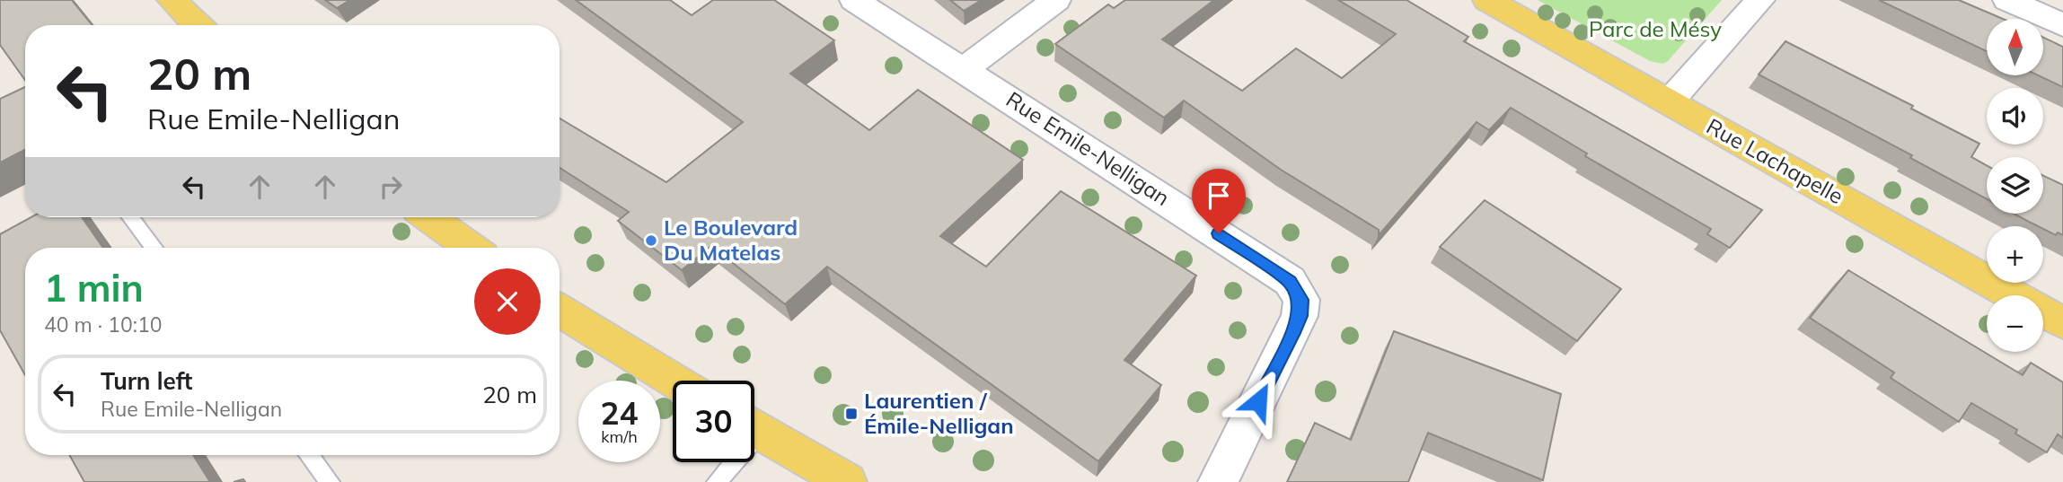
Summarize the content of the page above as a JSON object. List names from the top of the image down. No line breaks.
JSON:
{"streets":{"main road":["Rue Lachapelle"],"street":["Rue Emile-Nelligan"]},"parks":["Parc de Mésy"],"places":{"other":["Le Boulevard Du Matelas"],"transit":["Laurentien / Émile-Nelligan"]},"north":"top","page":{"map_buttons":["+","−"],"turn":["20 m","Rue Emile-Nelligan"],"heading":["1 min","40 m · 10:10"],"list":[{"name":"Turn left","note":"Rue Emile-Nelligan","value":"20 m"}],"speed":"24 km/h","limit":"30"}}
